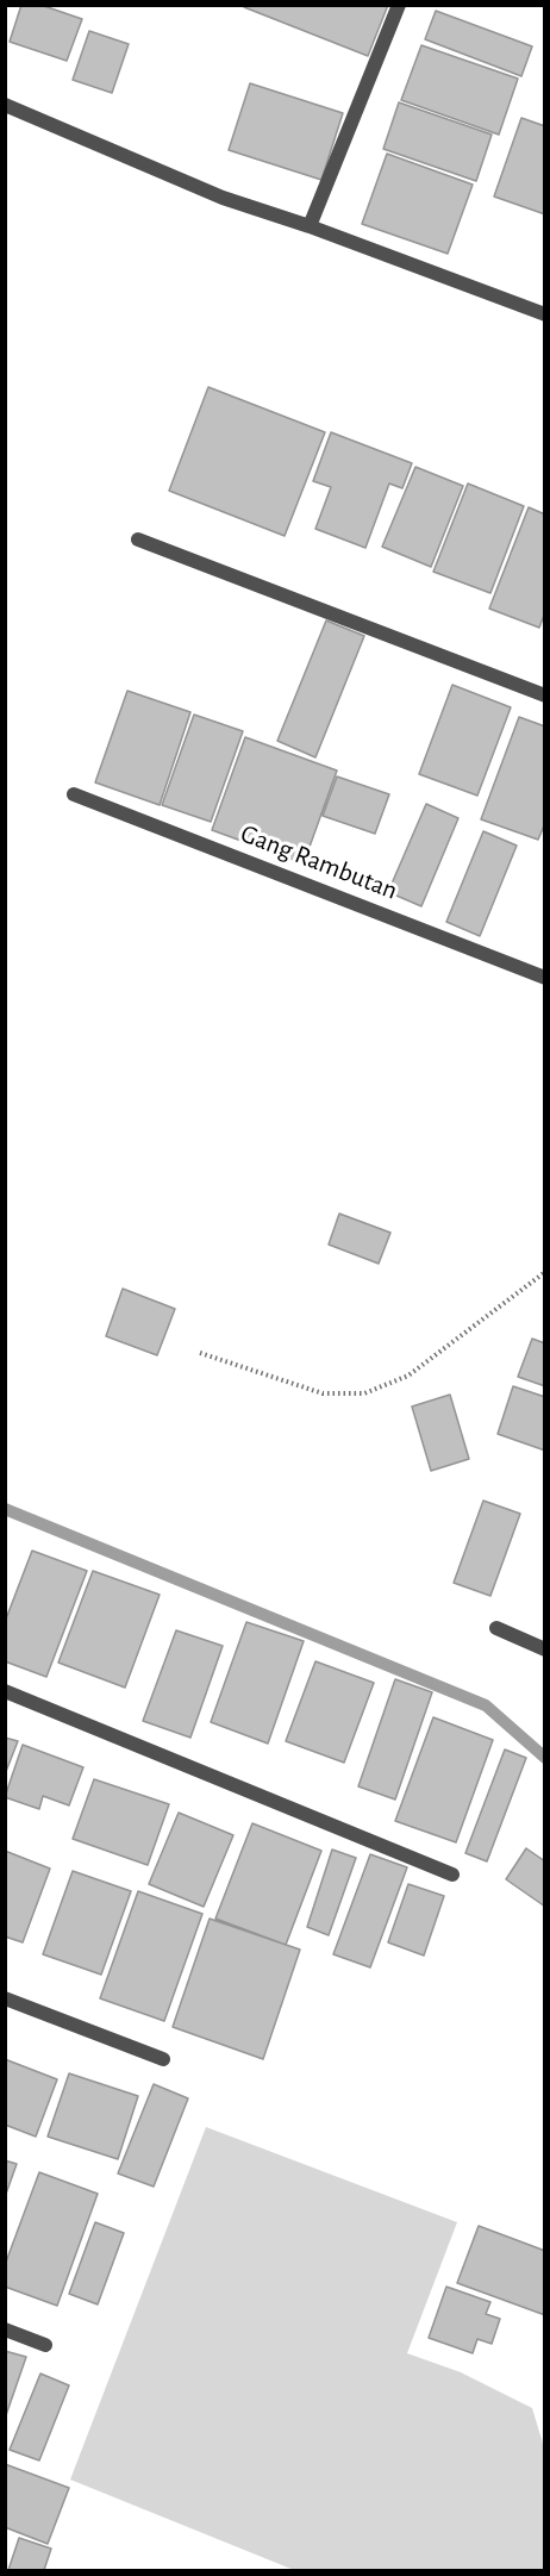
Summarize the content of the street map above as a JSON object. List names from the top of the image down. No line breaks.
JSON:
{"streets":{"street":["Gang Rambutan"]}}
